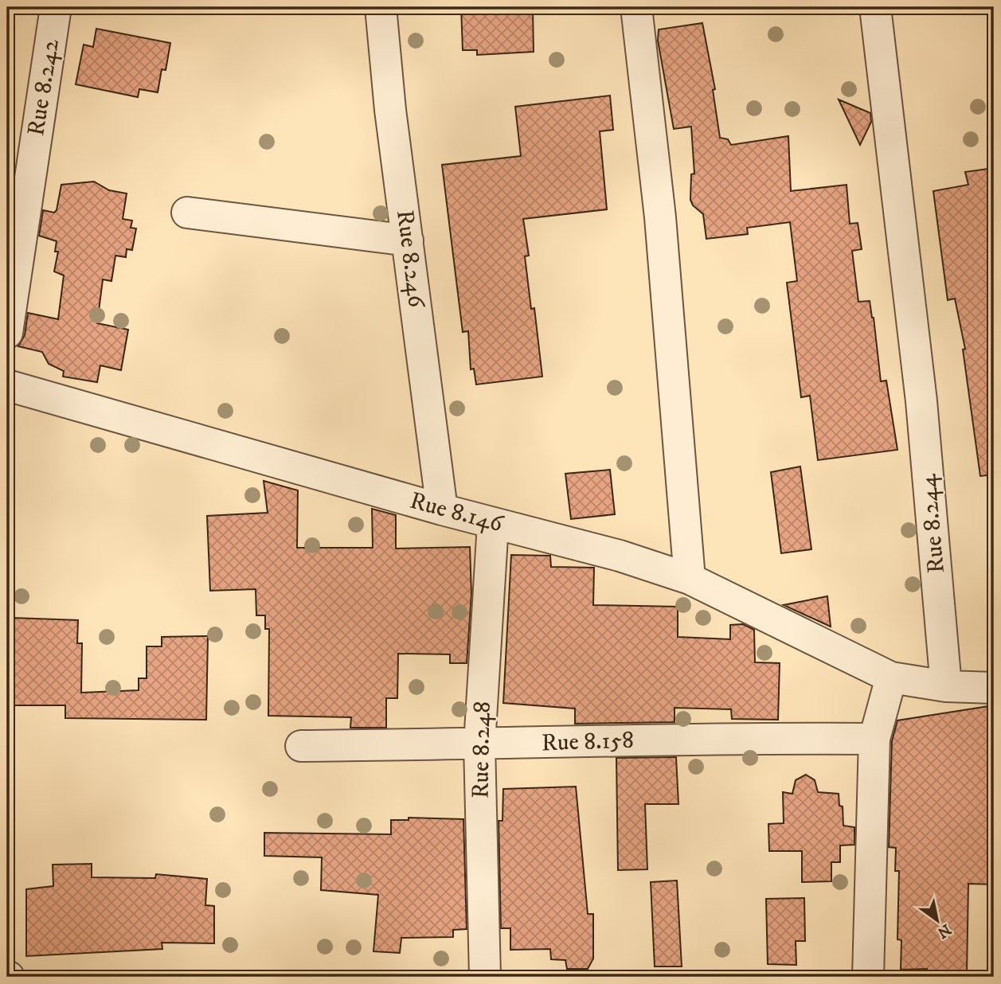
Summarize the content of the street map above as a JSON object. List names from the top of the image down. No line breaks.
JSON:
{"streets":{"street":["Rue 8.242","Rue 8.246","Rue 8.146","Rue 8.244","Rue 8.158","Rue 8.248"]},"crossings":[["Rue 8.246","Rue 8.146"],["Rue 8.146","Rue 8.248"],["Rue 8.158","Rue 8.248"]],"north":"bottom right"}
